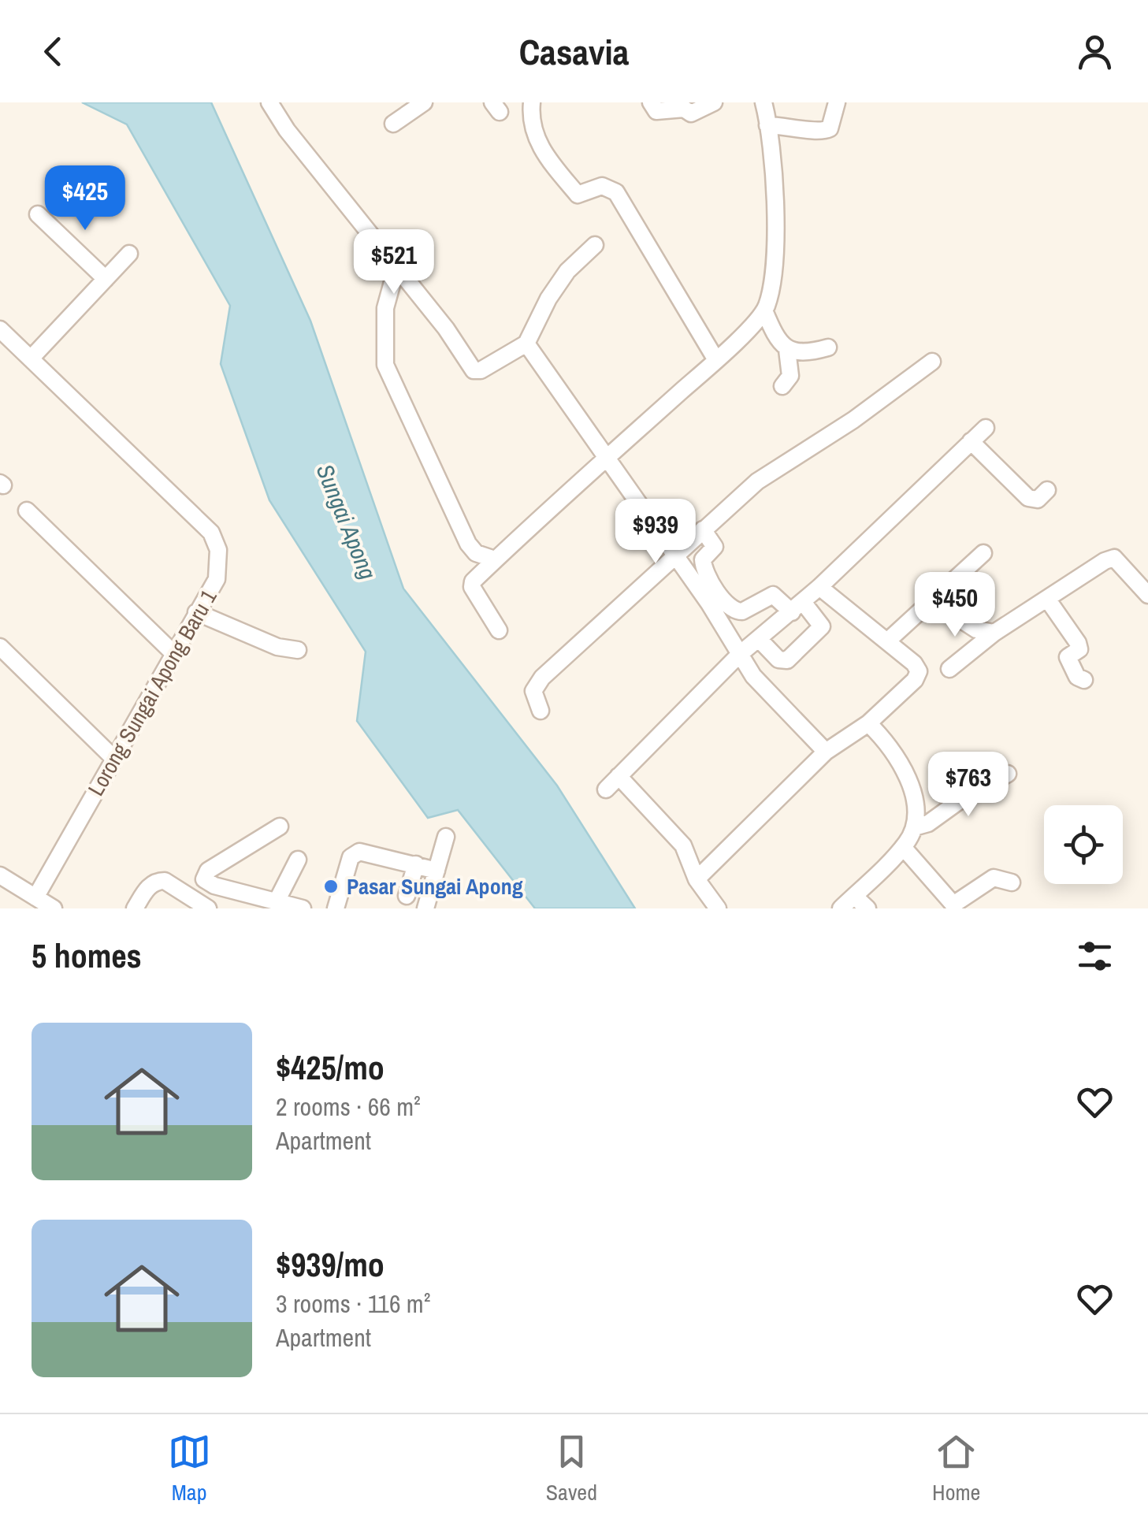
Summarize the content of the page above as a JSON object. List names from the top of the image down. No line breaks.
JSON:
{"streets":{"street":["Lorong Sungai Apong Baru 1"]},"water":["Sungai Apong"],"places":["Pasar Sungai Apong"],"page":{"header":"Casavia","price":["$425","$521","$939","$450","$763"],"heading":"5 homes","list":[{"name":"$425/mo","note":"2 rooms · 66 m² · Apartment"},{"name":"$939/mo","note":"3 rooms · 116 m² · Apartment"}],"tabs":["Map","Saved","Home"]}}
